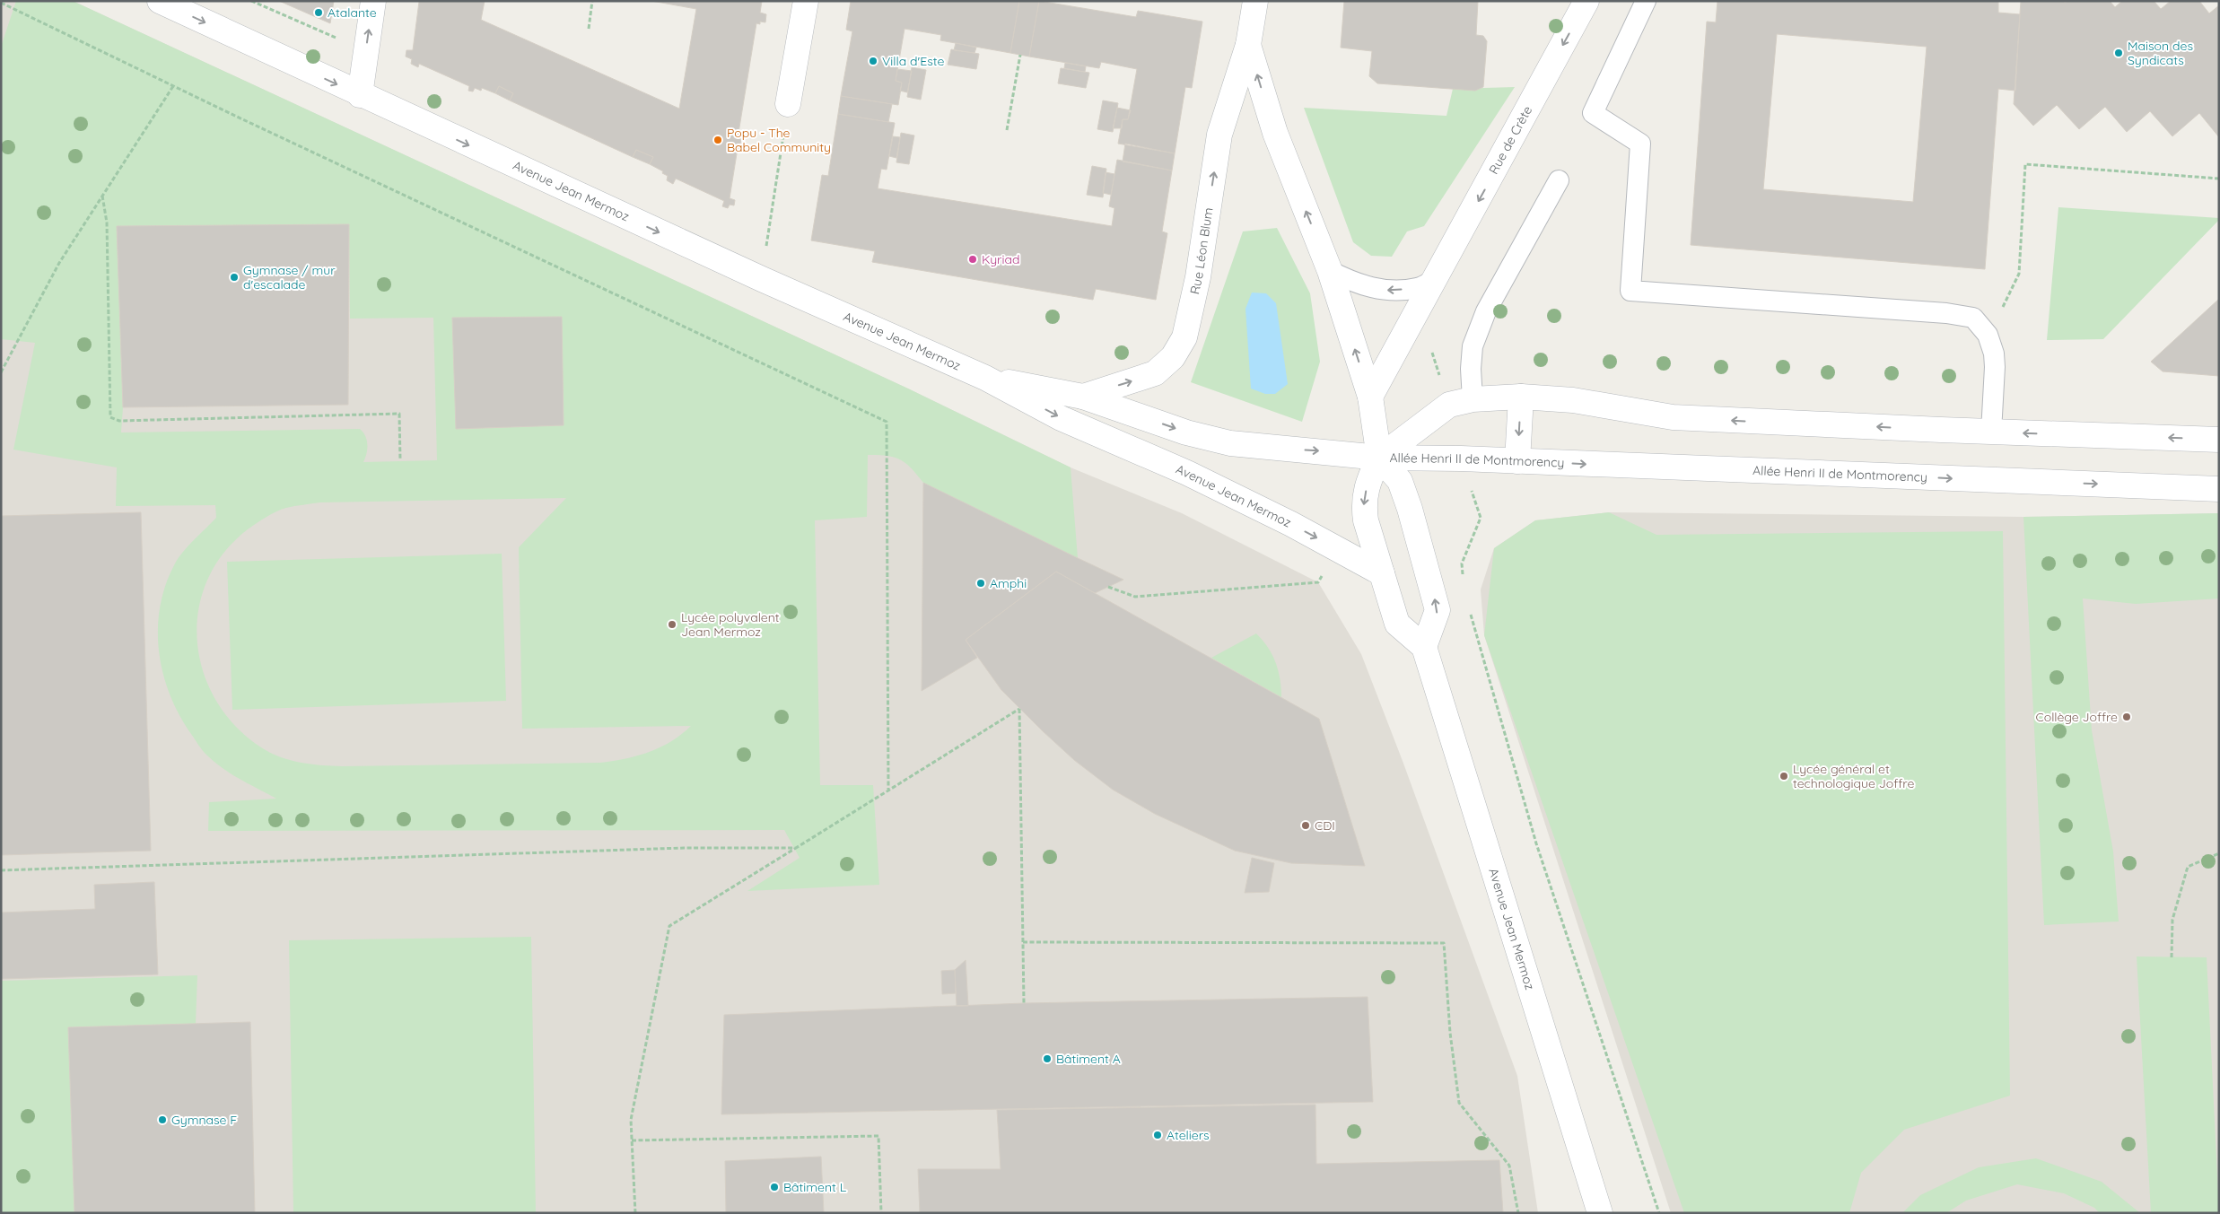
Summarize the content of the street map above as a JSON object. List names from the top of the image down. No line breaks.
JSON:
{"streets":{"main road":["Rue de Crète","Avenue Jean Mermoz","Rue Léon Blum","Allée Henri II de Montmorency"]},"crossings":[["Rue de Crète","Rue Léon Blum"],["Avenue Jean Mermoz","Rue Léon Blum"],["Avenue Jean Mermoz","Allée Henri II de Montmorency"],["Rue Léon Blum","Allée Henri II de Montmorency"]],"one_way":["Rue de Crète","Avenue Jean Mermoz","Rue Léon Blum"],"places":["Atalante","Maison des Syndicats","Villa d'Este","Popu - The Babel Community","Kyriad","Gymnase / mur d'escalade","Amphi","Lycée polyvalent Jean Mermoz","Collège Joffre","Lycée général et technologique Joffre","CDI","Bâtiment A","Gymnase F","Ateliers","Bâtiment L"]}
